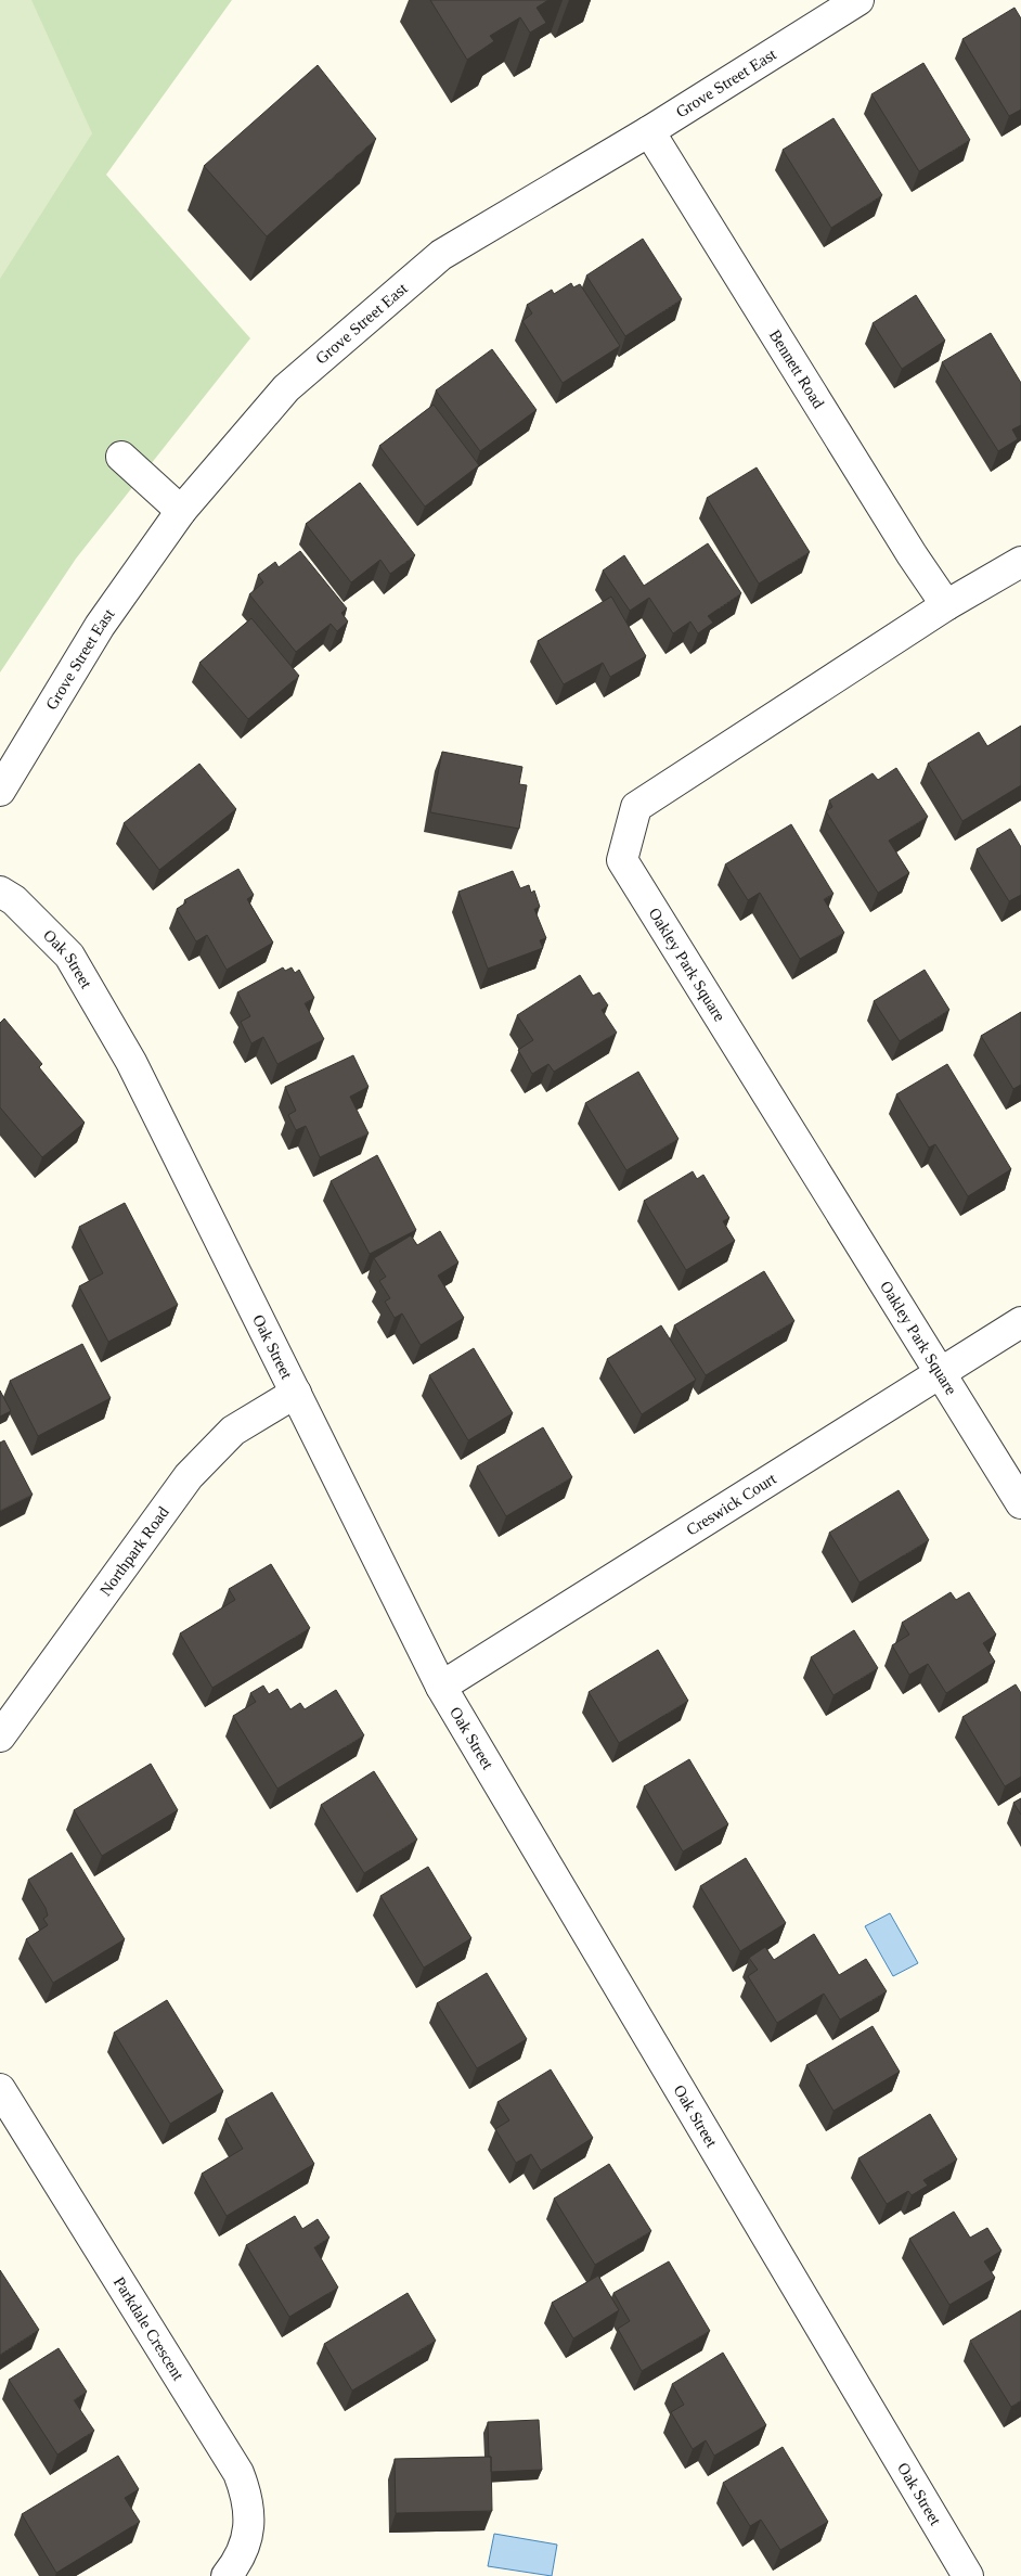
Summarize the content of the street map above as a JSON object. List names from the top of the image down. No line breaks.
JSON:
{"streets":{"street":["Grove Street East","Bennett Road","Oak Street","Oakley Park Square","Creswick Court","Northpark Road","Parkdale Crescent"]},"crossings":[["Grove Street East","Bennett Road"],["Bennett Road","Oakley Park Square"],["Oak Street","Creswick Court"],["Oak Street","Northpark Road"],["Oakley Park Square","Creswick Court"]]}
